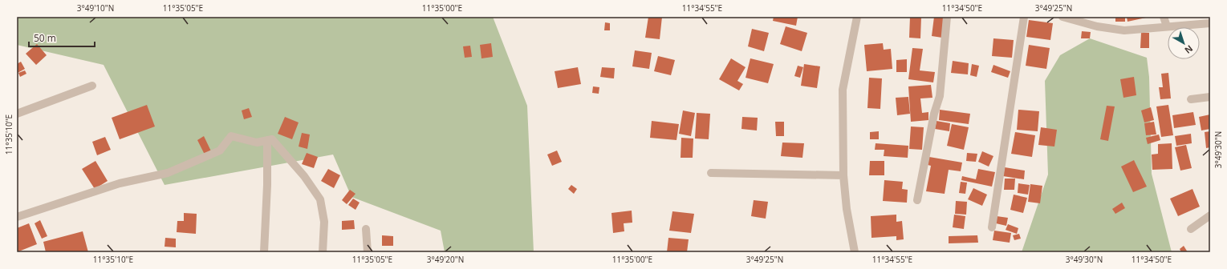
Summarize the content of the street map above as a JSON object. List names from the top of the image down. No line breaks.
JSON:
{"scale_bar":"50 m","north":"bottom right","coordinates":["3°49'10\"N","11°35'05\"E","11°35'00\"E","11°34'55\"E","11°34'50\"E","3°49'25\"N","11°35'10\"E","3°49'30\"N","3°49'20\"N"]}
